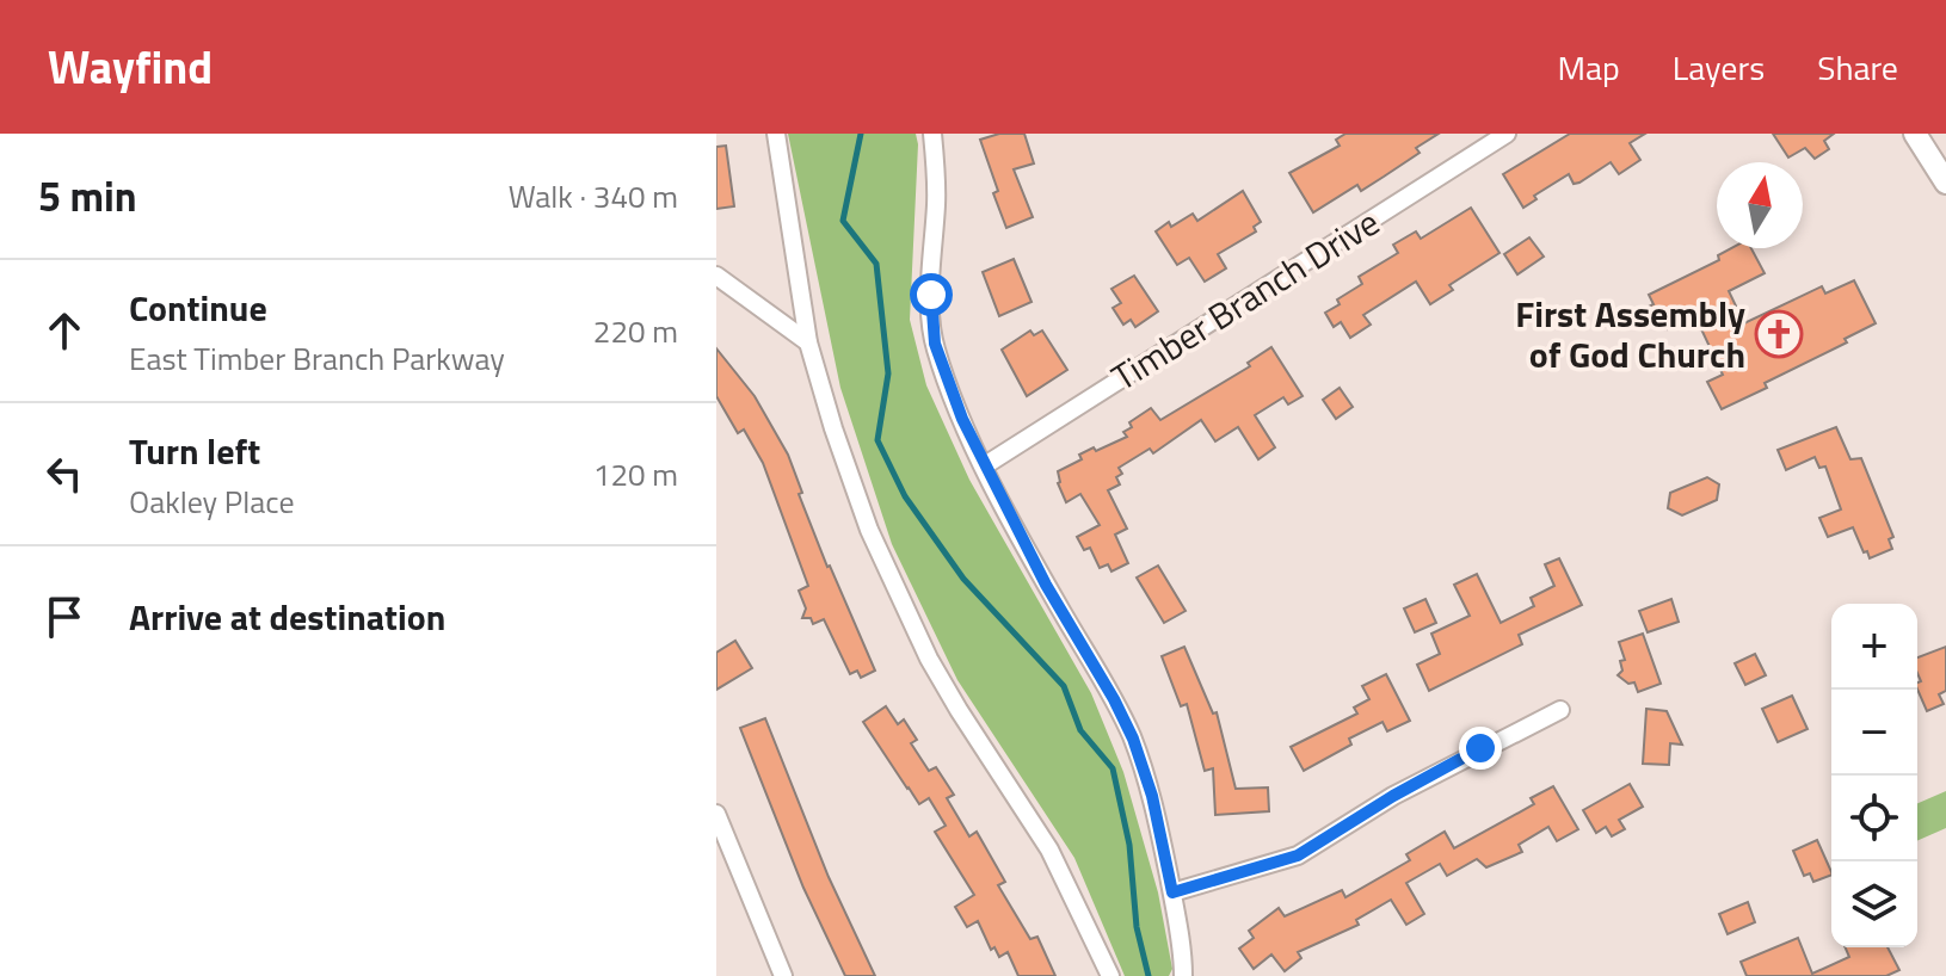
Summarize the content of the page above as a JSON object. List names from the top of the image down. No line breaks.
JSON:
{"streets":{"street":["Timber Branch Drive"]},"places":{"church":["First Assembly of God Church"]},"north":"top","page":{"header":"Wayfind","nav":["Map","Layers","Share"],"heading":["5 min","Walk · 340 m"],"list":[["Continue","East Timber Branch Parkway","220 m"],["Turn left","Oakley Place","120 m"],"Arrive at destination"],"map_buttons":["+","−"]}}
